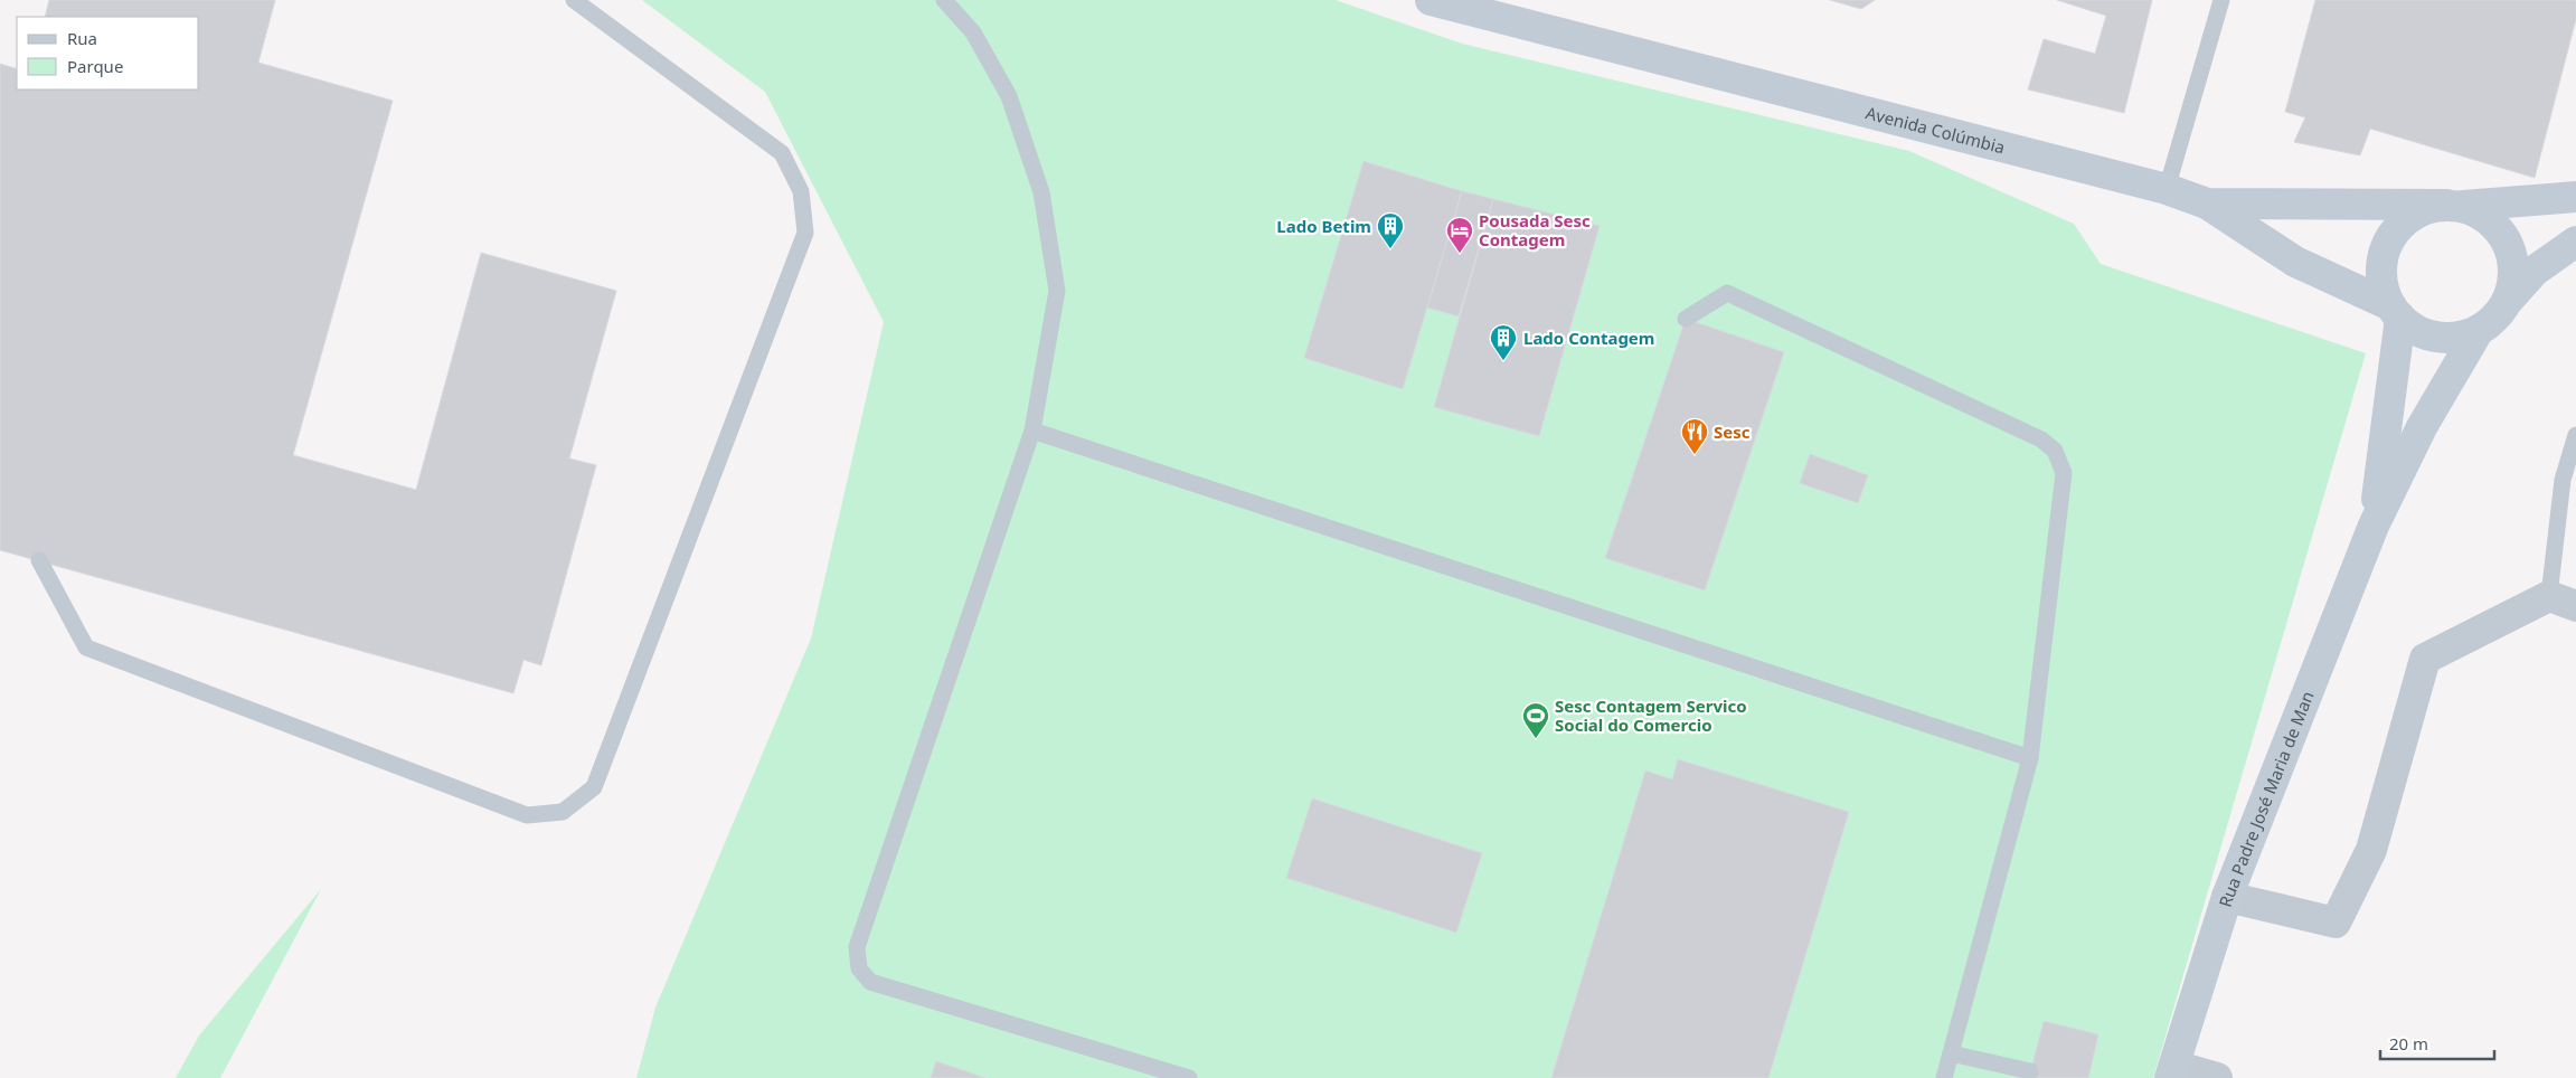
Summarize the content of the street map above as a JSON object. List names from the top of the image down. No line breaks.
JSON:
{"streets":{"street":["Avenida Colúmbia","Rua Padre José Maria de Man"]},"crossings":[["Avenida Colúmbia","Rua Padre José Maria de Man"]],"places":{"building":["Lado Betim","Lado Contagem"],"hotel":["Pousada Sesc Contagem"],"restaurant":["Sesc"],"sports":["Sesc Contagem Servico Social do Comercio"]},"legend":["Rua","Parque"],"scale_bar":"20 m"}
